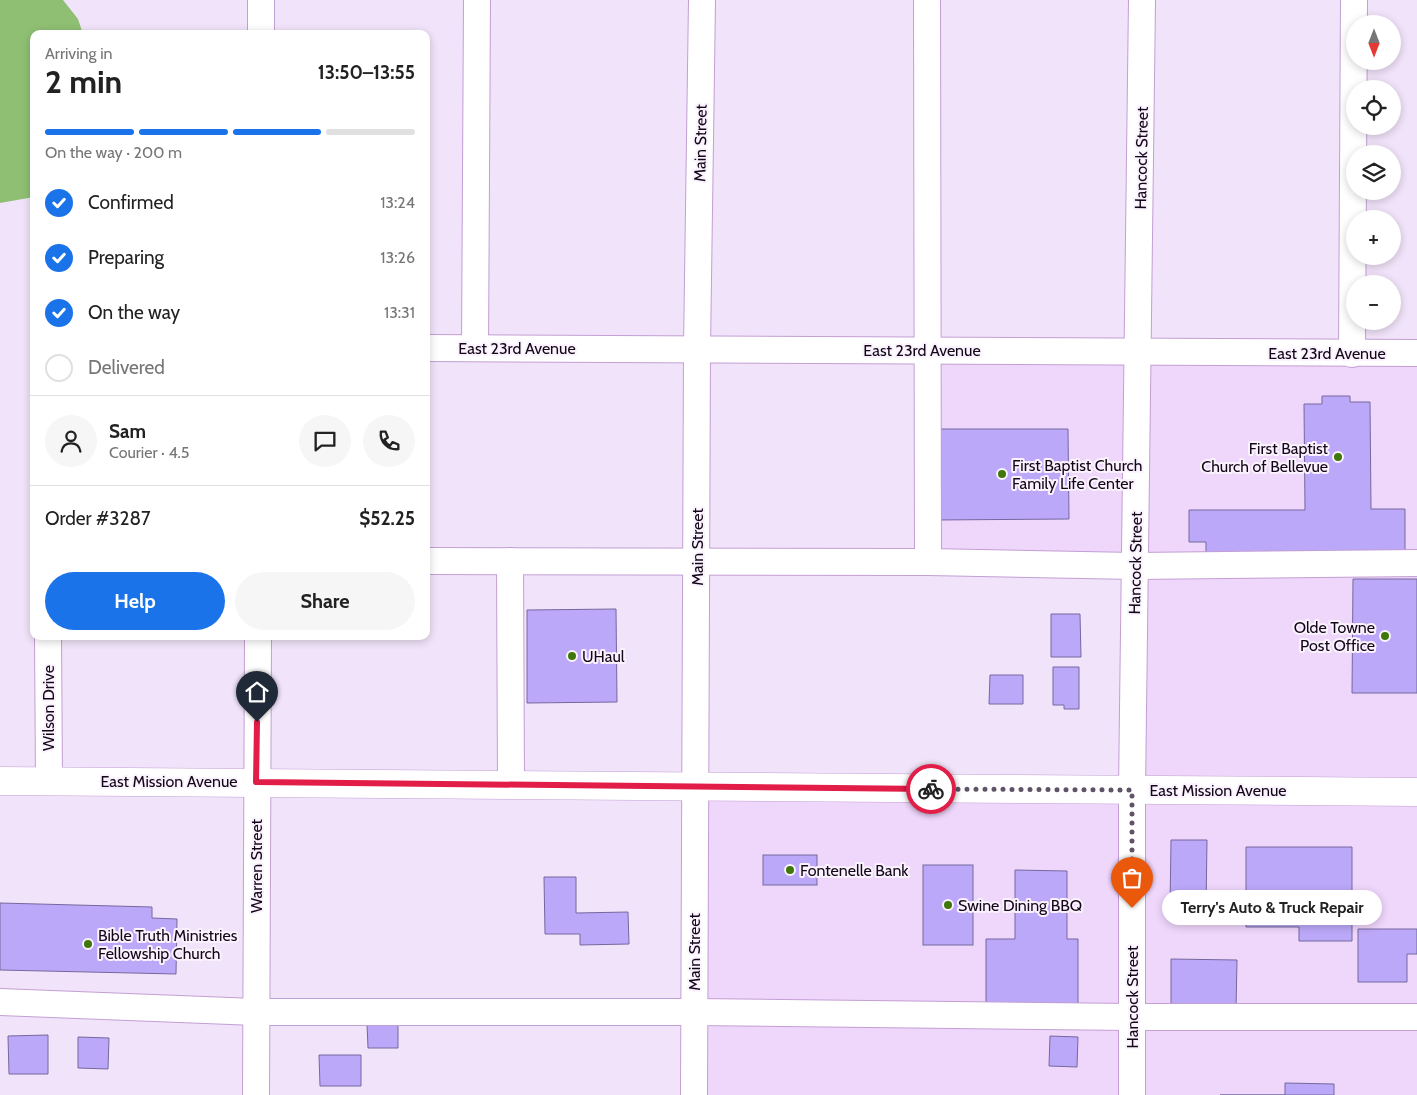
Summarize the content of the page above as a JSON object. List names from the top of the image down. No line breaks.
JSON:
{"streets":{"main road":["East Mission Avenue"],"street":["Main Street","Hancock Street","East 23rd Avenue","Wilson Drive","Warren Street"]},"crossings":[["Main Street","East 23rd Avenue"],["Main Street","East Mission Avenue"],["Hancock Street","East 23rd Avenue"],["Hancock Street","East Mission Avenue"],["Wilson Drive","East Mission Avenue"],["East Mission Avenue","Warren Street"]],"places":["First Baptist Church of Bellevue","First Baptist Church Family Life Center","Olde Towne Post Office","UHaul","Fontenelle Bank","Swine Dining BBQ","Terry's Auto & Truck Repair","Bible Truth Ministries Fellowship Church"],"north":"bottom","page":{"map_buttons":["+","−"],"heading":["2 min","Arriving in","13:50–13:55"],"panel":["Sam","Courier · 4.5","Order #3287","$52.25"],"bar":"On the way · 200 m","list":[["Confirmed","13:24"],["Preparing","13:26"],["On the way","13:31"],"Delivered"],"buttons":["Help","Share"],"bubble":"Terry's Auto & Truck Repair"}}
